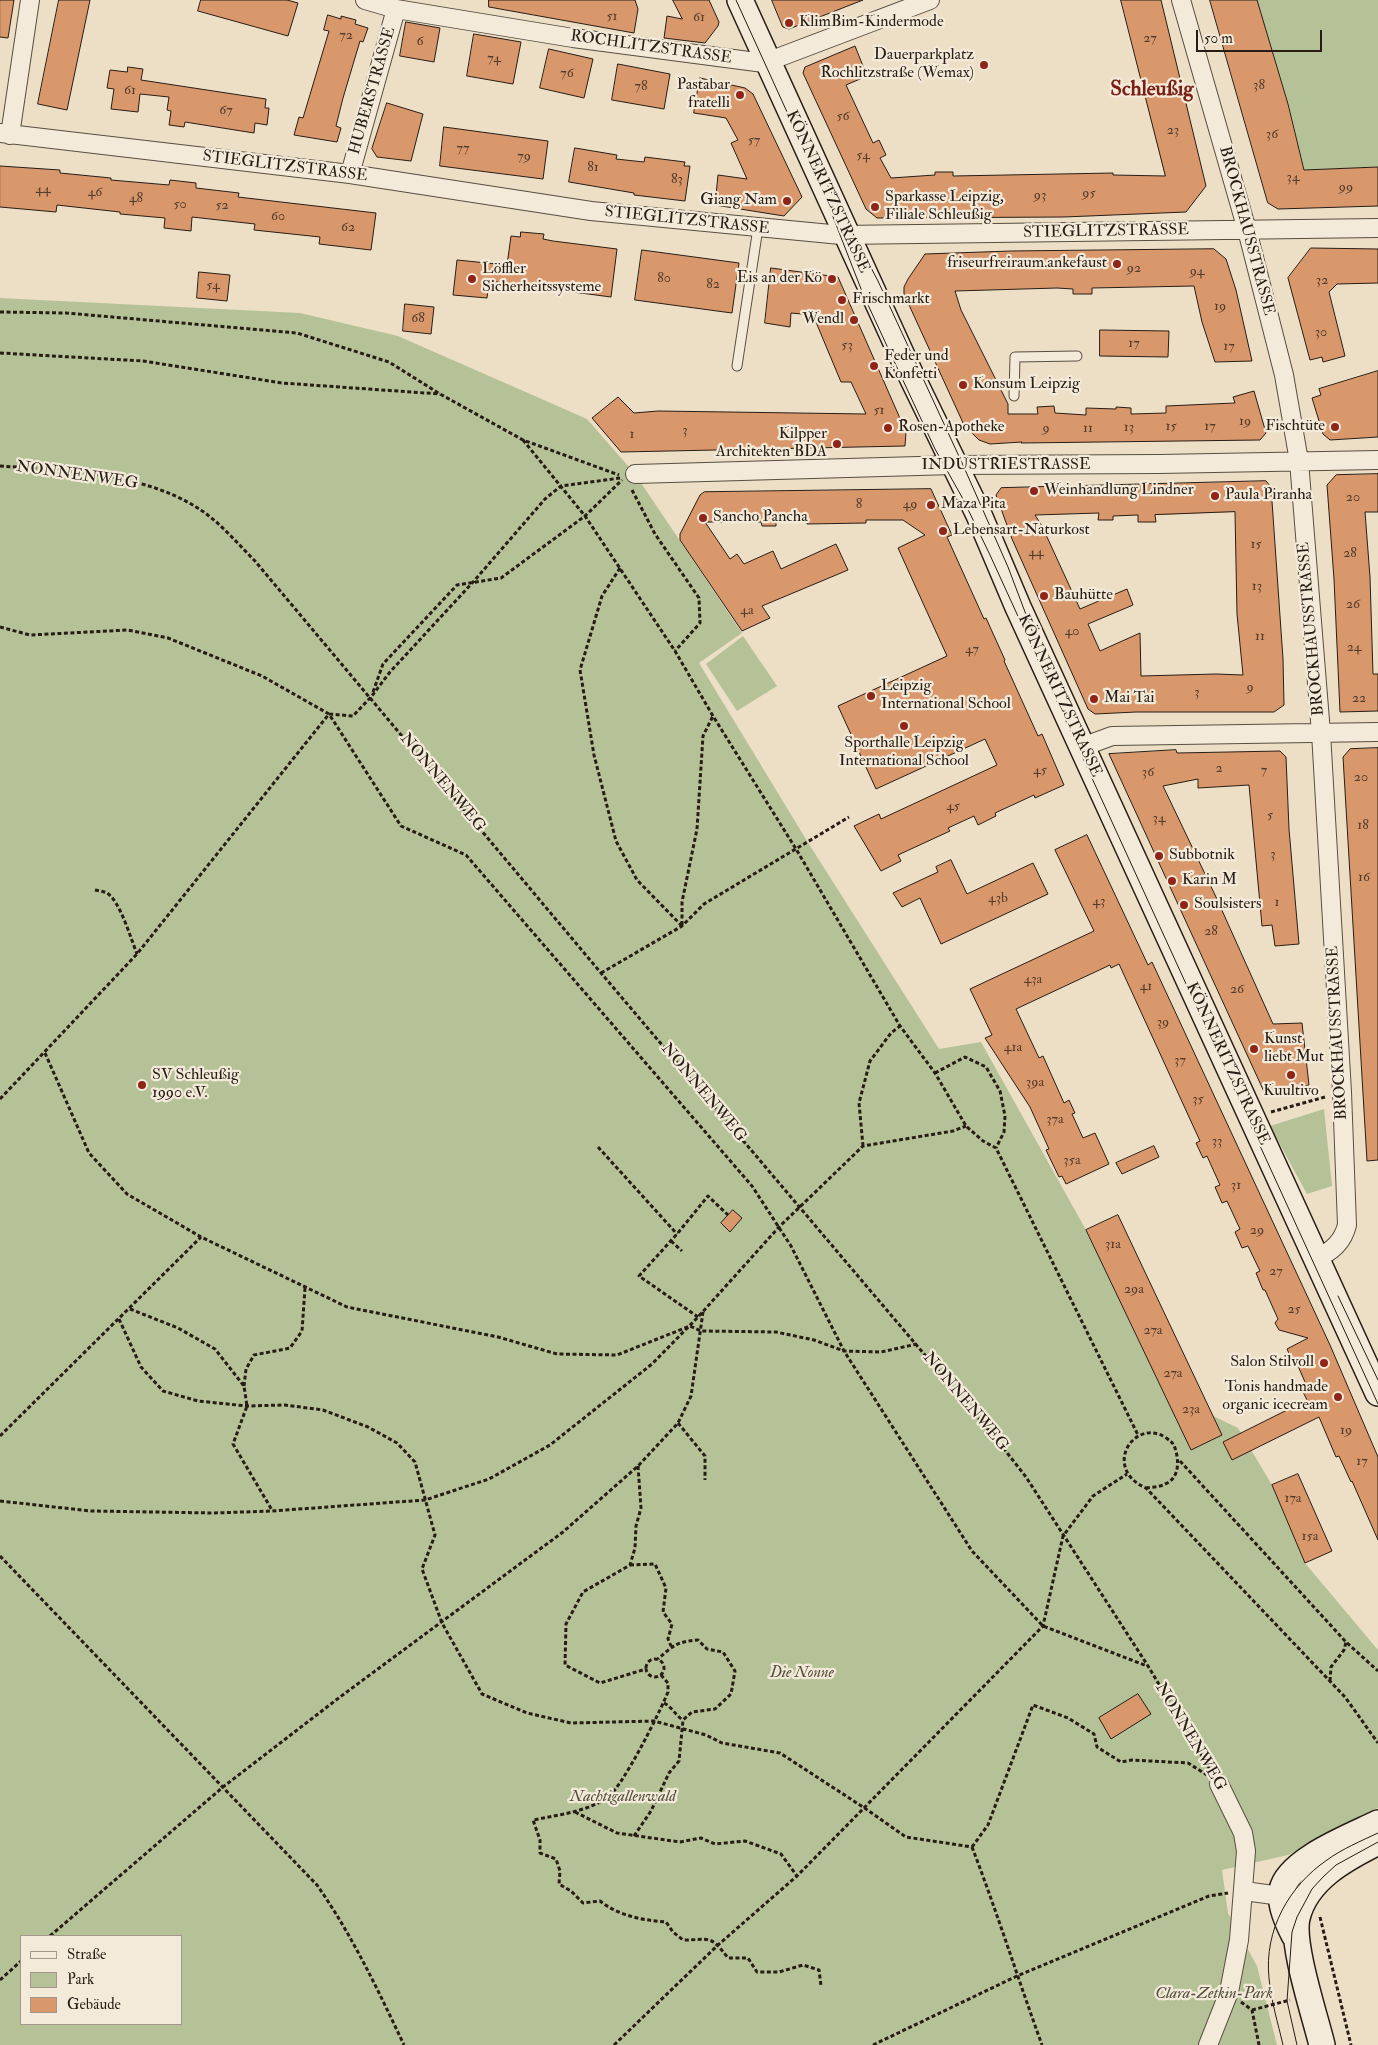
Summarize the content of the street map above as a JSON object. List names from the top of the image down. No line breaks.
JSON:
{"streets":{"main road":["KÖNNERITZSTRASSE"],"street":["ROCHLITZSTRASSE","HUBERSTRASSE","STIEGLITZSTRASSE","BROCKHAUSSTRASSE","INDUSTRIESTRASSE","NONNENWEG"]},"crossings":[["ROCHLITZSTRASSE","HUBERSTRASSE"],["ROCHLITZSTRASSE","KÖNNERITZSTRASSE"],["HUBERSTRASSE","STIEGLITZSTRASSE"],["STIEGLITZSTRASSE","KÖNNERITZSTRASSE"],["STIEGLITZSTRASSE","BROCKHAUSSTRASSE"],["KÖNNERITZSTRASSE","BROCKHAUSSTRASSE"],["KÖNNERITZSTRASSE","INDUSTRIESTRASSE"],["BROCKHAUSSTRASSE","INDUSTRIESTRASSE"]],"districts":["Schleußig"],"parks":["Die Nonne","Nachtigallenwald","Clara-Zetkin-Park"],"places":["KlimBim-Kindermode","Dauerparkplatz Rochlitzstraße (Wemax)","Pastabar fratelli","Giang Nam","Sparkasse Leipzig, Filiale Schleußig","friseurfreiraum.ankefaust","Löffler Sicherheitssysteme","Eis an der Kö","Frischmarkt","Wendl","Feder und Konfetti","Konsum Leipzig","Fischtüte","Rosen-Apotheke","Kilpper Architekten BDA","Weinhandlung Lindner","Paula Piranha","Maza Pita","Sancho Pancha","Lebensart-Naturkost","Bauhütte","Leipzig International School","Mai Tai","Sporthalle Leipzig International School","Subbotnik","Karin M","Soulsisters","Kunst liebt Mut","Kuultivo","SV Schleußig 1990 e.V.","Salon Stilvoll","Tonis handmade organic icecream"],"house_numbers":["51","61","72","27","6","74","76","38","78","61","67","56","23","36","57","77","54","79","81","34","83","99","44","46","95","93","48","50","52","60","62","92","94","80","32","82","54","19","68","30","17","53","17","51","19","15","17","13","9","11","3","1","20","8","49","15","44","28","13","26","4a","40","11","24","47","9","3","22","2","45","7","36","20","45","5","34","18","3","16","43b","43","1","28","43a","41","26","39","41a","37","39a","35","37a","33","35a","31","29","31a","27","29a","25","27a","27a","23a","19","17","17a","15a"],"legend":["Straße","Park","Gebäude"],"scale_bar":"50 m"}
